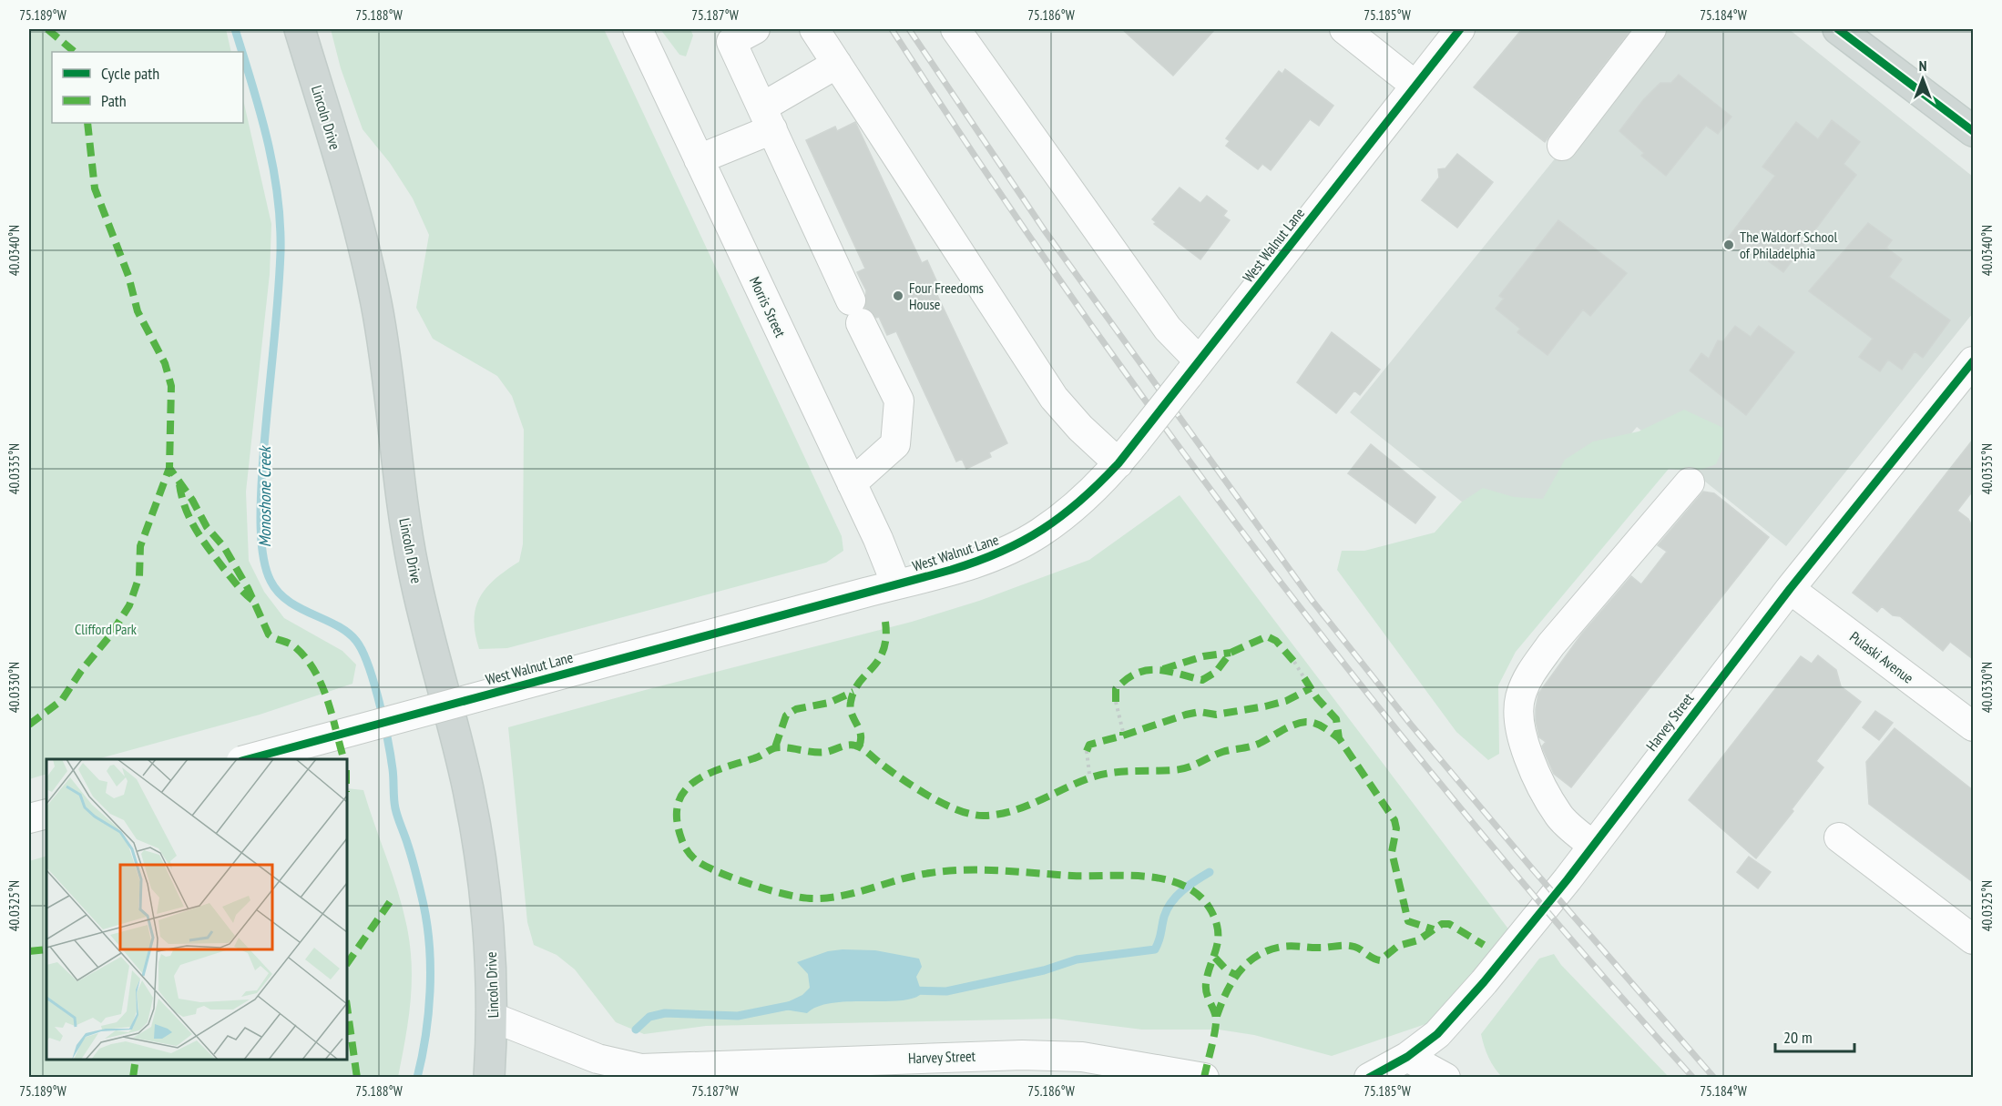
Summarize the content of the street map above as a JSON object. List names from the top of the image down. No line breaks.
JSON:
{"streets":{"main road":["Lincoln Drive"],"street":["West Walnut Lane","Morris Street","Pulaski Avenue","Harvey Street"]},"crossings":[["Lincoln Drive","Harvey Street"],["West Walnut Lane","Morris Street"],["Pulaski Avenue","Harvey Street"]],"water":["Monoshone Creek"],"parks":["Clifford Park"],"places":["The Waldorf School of Philadelphia","Four Freedoms House"],"legend":["Cycle path","Path"],"scale_bar":"20 m","north":"top","coordinates":["75.189°W","75.188°W","75.187°W","75.186°W","75.185°W","75.184°W","40.0340°N","40.0335°N","40.0330°N","40.0325°N"]}
